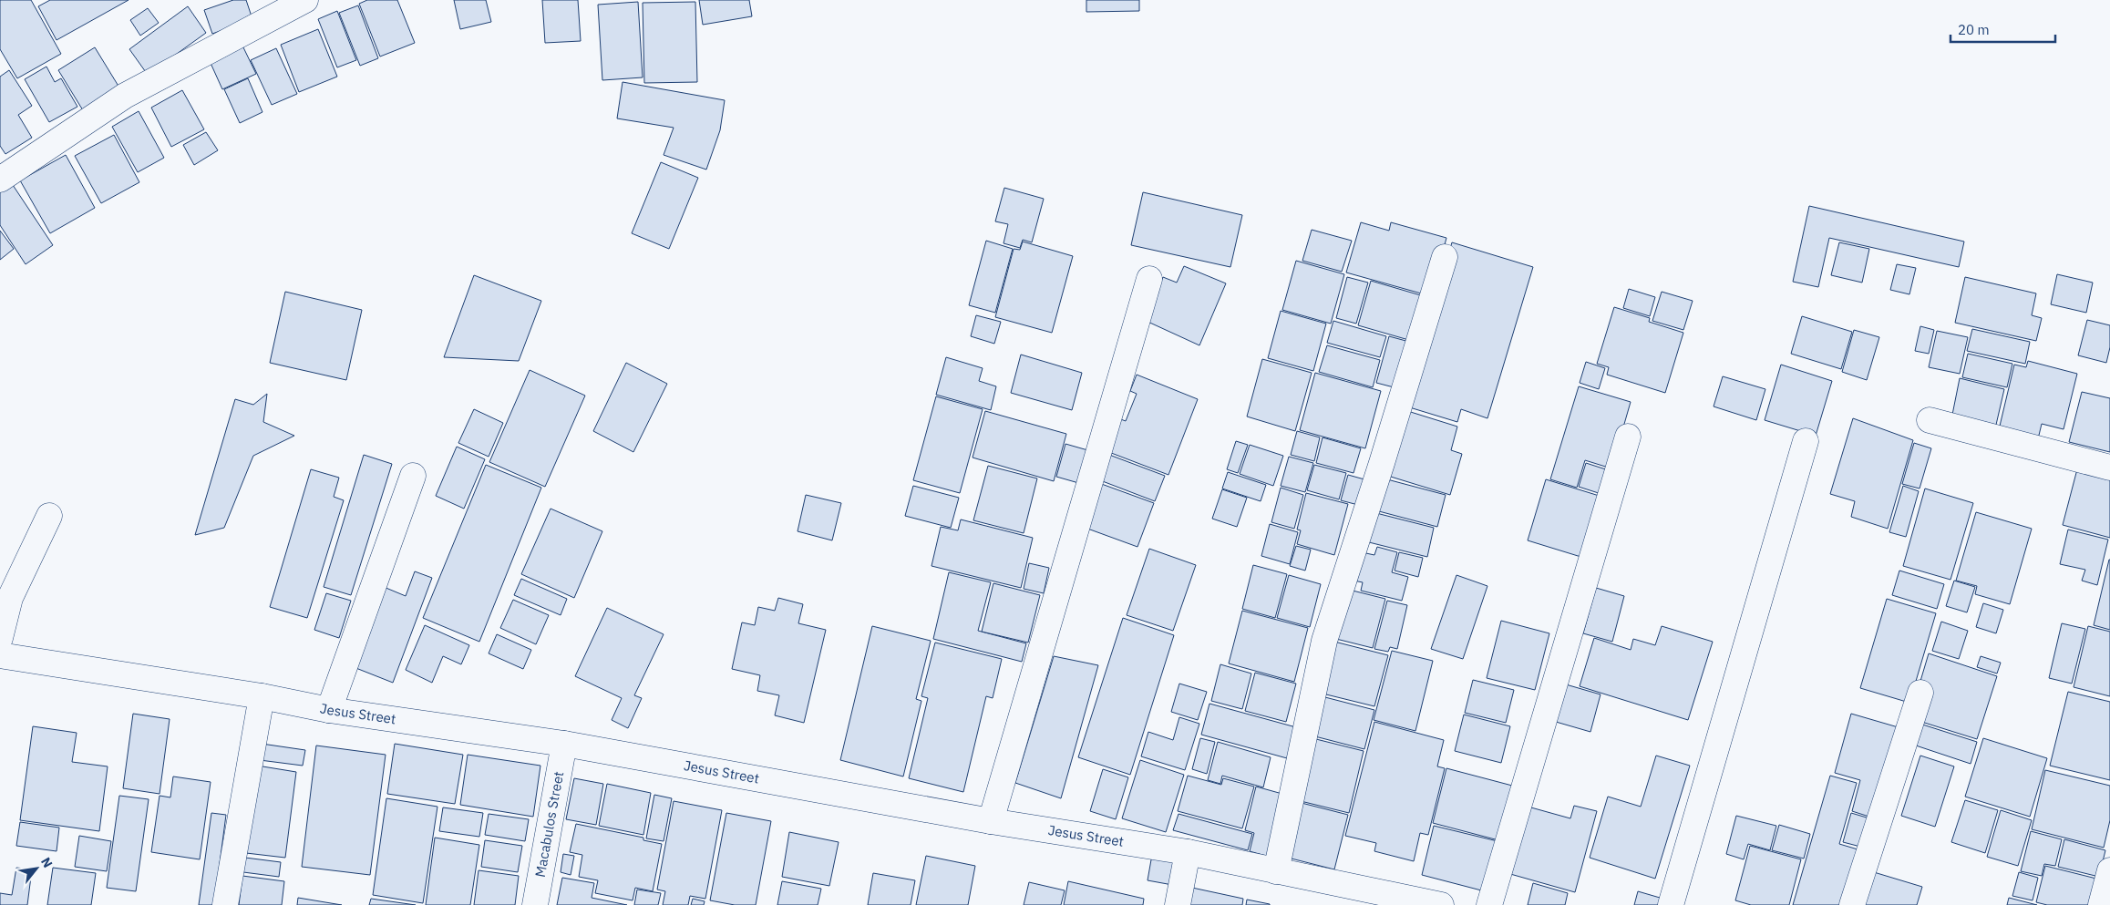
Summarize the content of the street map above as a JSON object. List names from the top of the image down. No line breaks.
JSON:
{"streets":{"street":["Jesus Street","Macabulos Street"]},"crossings":[["Jesus Street","Macabulos Street"]],"scale_bar":"20 m","north":"top right"}
